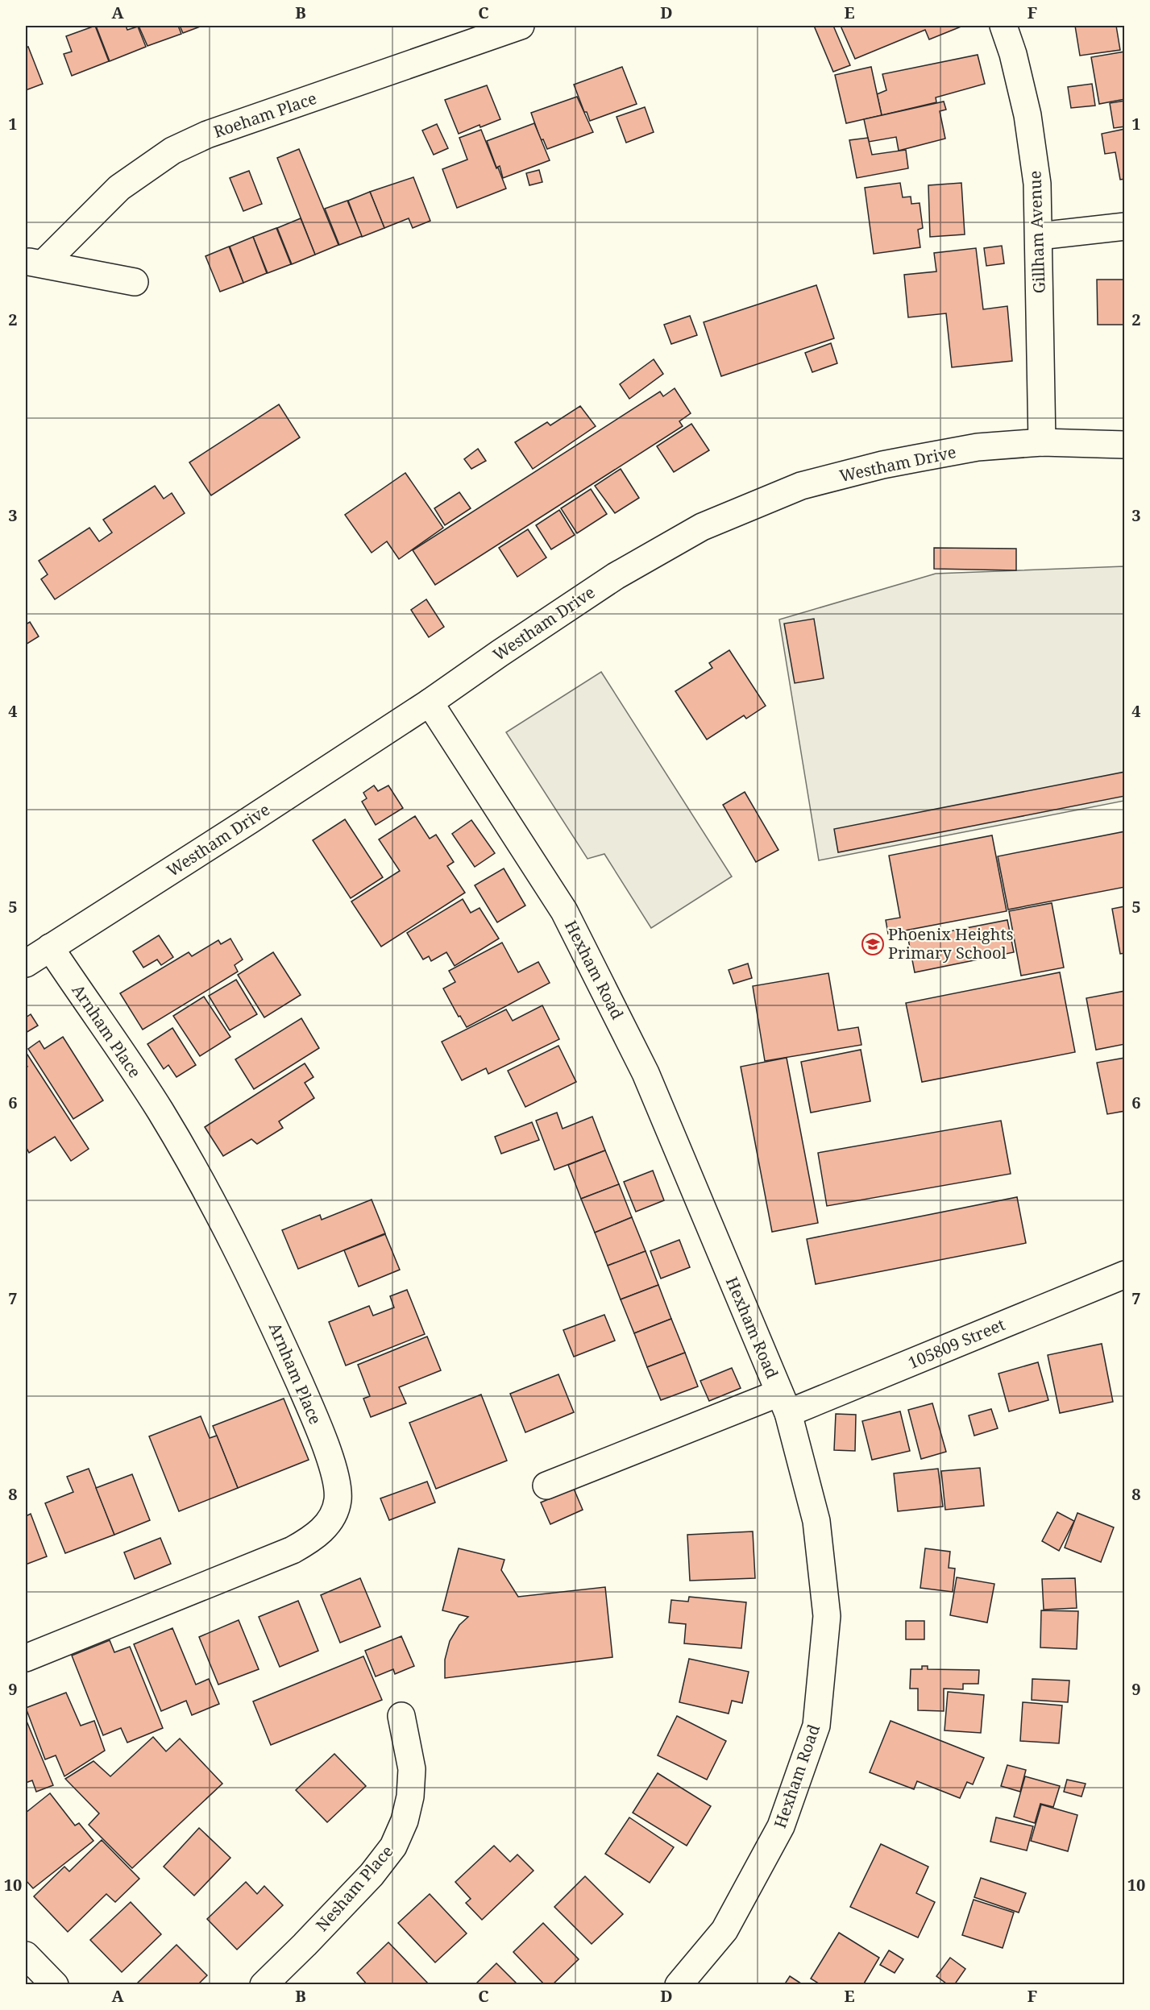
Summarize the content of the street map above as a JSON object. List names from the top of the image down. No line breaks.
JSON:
{"streets":{"street":["Roeham Place","Gillham Avenue","Westham Drive","Hexham Road","Arnham Place","105809 Street","Nesham Place"]},"crossings":[["Gillham Avenue","Westham Drive"],["Westham Drive","Hexham Road"],["Westham Drive","Arnham Place"],["Hexham Road","105809 Street"]],"places":{"school or university":["Phoenix Heights Primary School"]},"grid":{"columns":["A","B","C","D","E","F"],"rows":["1","2","3","4","5","6","7","8","9","10"]}}
